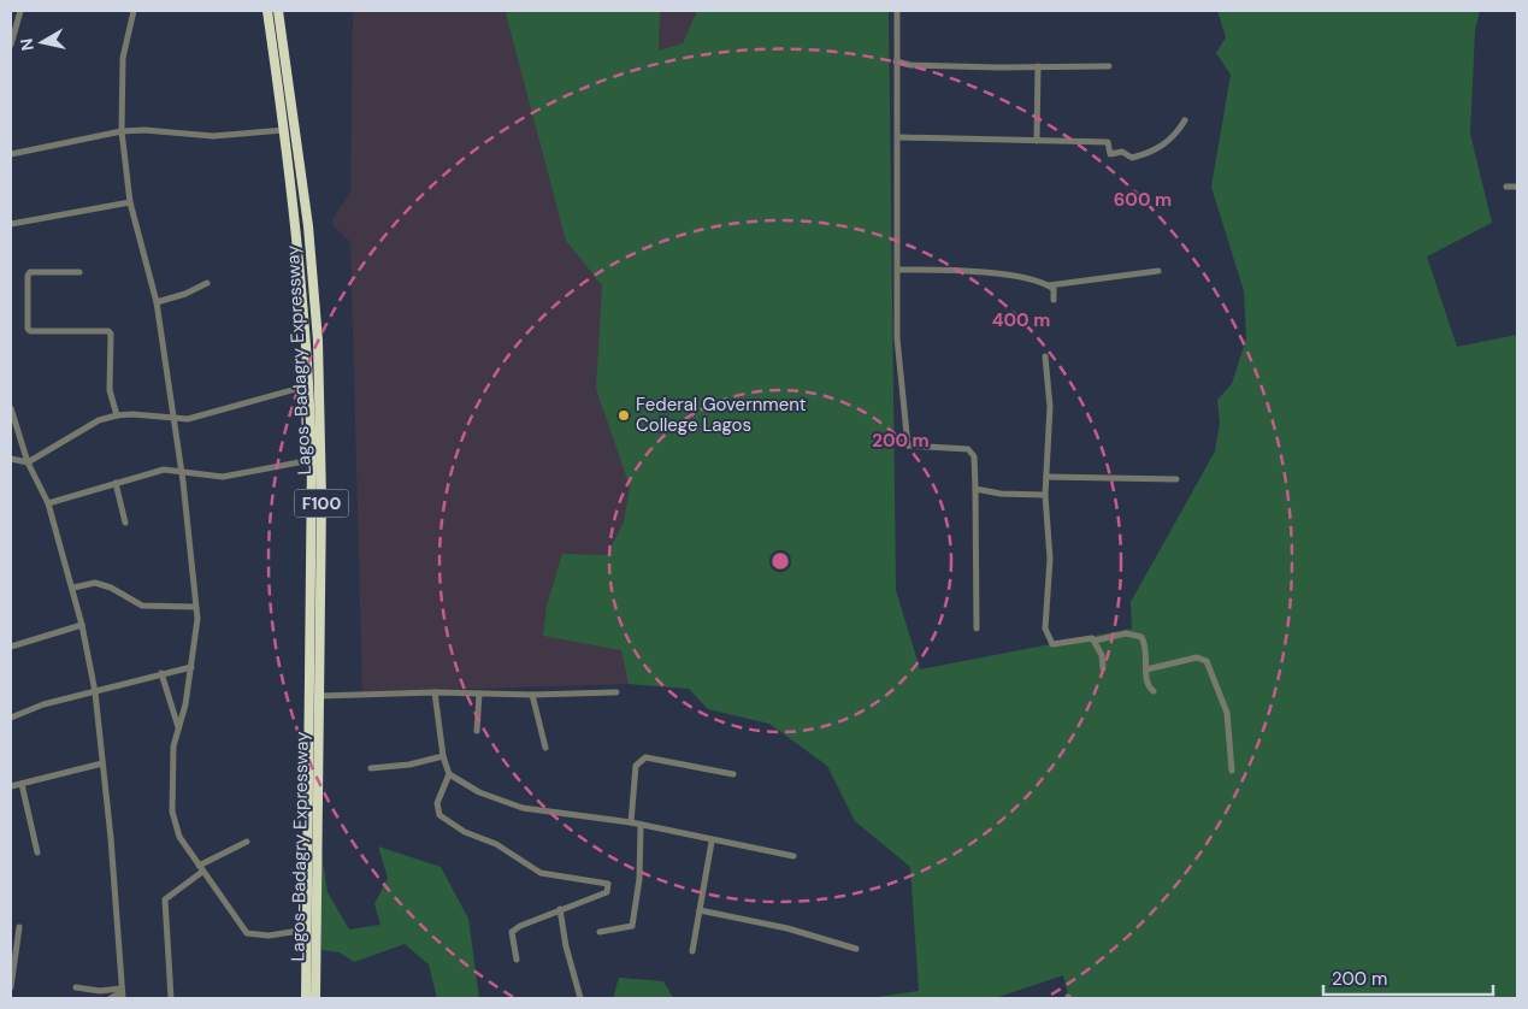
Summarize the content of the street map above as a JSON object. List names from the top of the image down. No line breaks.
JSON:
{"streets":{"highway":["Lagos-Badagry Expressway","F100"]},"places":["Federal Government College Lagos"],"scale_bar":"200 m","north":"left","rings":["600 m","400 m","200 m"]}
